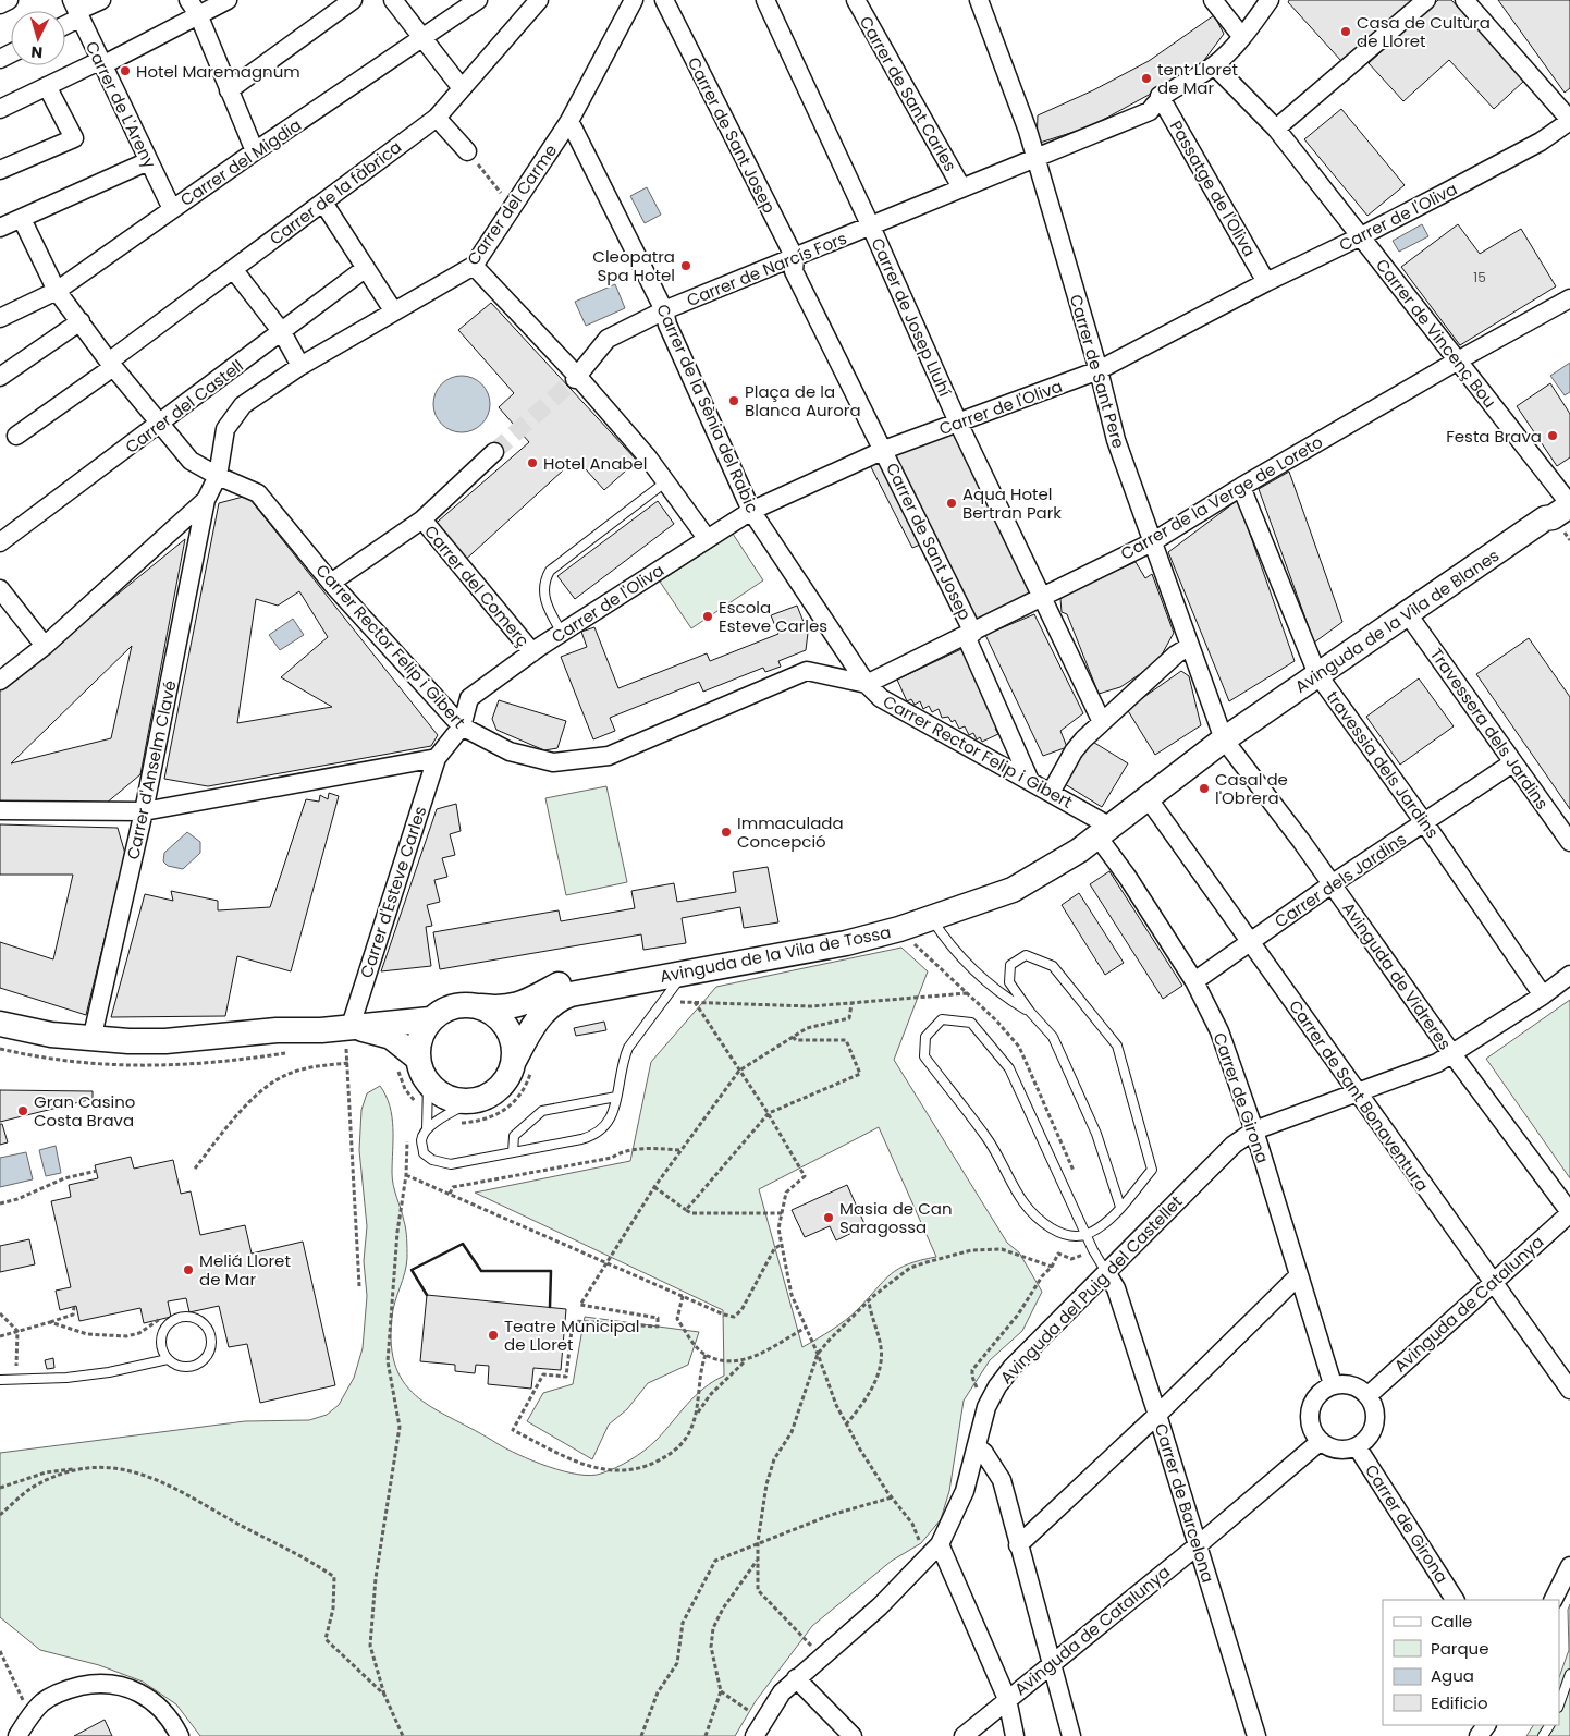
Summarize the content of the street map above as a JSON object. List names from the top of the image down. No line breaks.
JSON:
{"streets":{"main road":["Avinguda de la Vila de Blanes","Avinguda de la Vila de Tossa"],"street":["Carrer de Sant Carles","Carrer de L'Areny","Carrer de Sant Josep","Carrer del Migdia","Passatge de l'Oliva","Carrer de la fàbrica","Carrer del Carme","Carrer de l'Oliva","Carrer de Narcís Fors","Carrer de Josep Lluhí","Carrer de Vincenç Bou","Carrer de Sant Pere","Carrer del Castell","Carrer de la Sènia del Rabic","Carrer de la Verge de Loreto","Carrer del Comerç","Carrer Rector Felip i Gibert","Travessera dels Jardins","travessia dels Jardins","Carrer d'Anselm Clavé","Carrer dels Jardins","Carrer d'Esteve Carles","Avinguda de Vidreres","Carrer de Sant Bonaventura","Carrer de Girona","Avinguda del Puig del Castellet","Avinguda de Catalunya","Carrer de Barcelona"]},"crossings":[["Carrer de Sant Carles","Carrer de Narcís Fors"],["Carrer de L'Areny","Carrer del Migdia"],["Carrer de Sant Josep","Carrer de l'Oliva"],["Carrer de Sant Josep","Carrer de Narcís Fors"],["Carrer de Sant Josep","Carrer de la Verge de Loreto"],["Carrer de Sant Josep","Carrer Rector Felip i Gibert"],["Passatge de l'Oliva","Carrer de l'Oliva"],["Passatge de l'Oliva","Carrer de Narcís Fors"],["Carrer del Carme","Carrer de la Sènia del Rabic"],["Carrer del Carme","Carrer Rector Felip i Gibert"],["Carrer de l'Oliva","Carrer de Josep Lluhí"],["Carrer de l'Oliva","Carrer de Vincenç Bou"],["Carrer de l'Oliva","Carrer de Sant Pere"],["Carrer de l'Oliva","Carrer de la Sènia del Rabic"],["Carrer de l'Oliva","Carrer del Comerç"],["Carrer de l'Oliva","Carrer Rector Felip i Gibert"],["Carrer de Narcís Fors","Carrer de Josep Lluhí"],["Carrer de Narcís Fors","Carrer de Vincenç Bou"],["Carrer de Narcís Fors","Carrer de Sant Pere"],["Carrer de Narcís Fors","Carrer de la Sènia del Rabic"],["Carrer de Josep Lluhí","Carrer de la Verge de Loreto"],["Carrer de Vincenç Bou","Carrer de la Verge de Loreto"],["Carrer de Vincenç Bou","Avinguda de la Vila de Blanes"],["Carrer de Sant Pere","Carrer de la Verge de Loreto"],["Carrer de Sant Pere","Avinguda de la Vila de Blanes"],["Carrer de Sant Pere","Avinguda de la Vila de Tossa"],["Carrer de Sant Pere","Avinguda de Vidreres"],["Carrer de la Sènia del Rabic","Carrer de la Verge de Loreto"],["Carrer de la Sènia del Rabic","Carrer Rector Felip i Gibert"],["Carrer de la Verge de Loreto","Carrer Rector Felip i Gibert"],["Carrer de la Verge de Loreto","travessia dels Jardins"],["Avinguda de la Vila de Blanes","Travessera dels Jardins"],["Avinguda de la Vila de Blanes","travessia dels Jardins"],["Avinguda de la Vila de Blanes","Avinguda de la Vila de Tossa"],["Avinguda de la Vila de Blanes","Avinguda de Vidreres"],["Carrer Rector Felip i Gibert","Avinguda de la Vila de Tossa"],["Carrer Rector Felip i Gibert","Carrer de Girona"],["Travessera dels Jardins","Carrer dels Jardins"],["travessia dels Jardins","Carrer dels Jardins"],["travessia dels Jardins","Avinguda del Puig del Castellet"],["Carrer dels Jardins","Avinguda de Vidreres"],["Carrer dels Jardins","Carrer de Sant Bonaventura"],["Carrer dels Jardins","Carrer de Girona"],["Avinguda de la Vila de Tossa","Avinguda de Vidreres"],["Avinguda de la Vila de Tossa","Carrer de Sant Bonaventura"],["Avinguda de la Vila de Tossa","Carrer de Girona"],["Avinguda de Vidreres","Avinguda del Puig del Castellet"],["Avinguda de Vidreres","Avinguda de Catalunya"],["Carrer de Sant Bonaventura","Avinguda del Puig del Castellet"],["Carrer de Sant Bonaventura","Avinguda de Catalunya"],["Carrer de Girona","Avinguda del Puig del Castellet"],["Carrer de Girona","Avinguda de Catalunya"],["Avinguda del Puig del Castellet","Carrer de Barcelona"],["Avinguda de Catalunya","Carrer de Barcelona"]],"places":["Casa de Cultura de Lloret","Hotel Maremagnum","tent Lloret de Mar","Cleopatra Spa Hotel","Plaça de la Blanca Aurora","Festa Brava","Hotel Anabel","Aqua Hotel Bertran Park","Escola Esteve Carles","Casal de l'Obrera","Immaculada Concepció","Gran Casino Costa Brava","Masia de Can Saragossa","Meliá Lloret de Mar","Teatre Municipal de Lloret"],"house_numbers":["15"],"legend":["Calle","Parque","Agua","Edificio"],"north":"bottom"}
